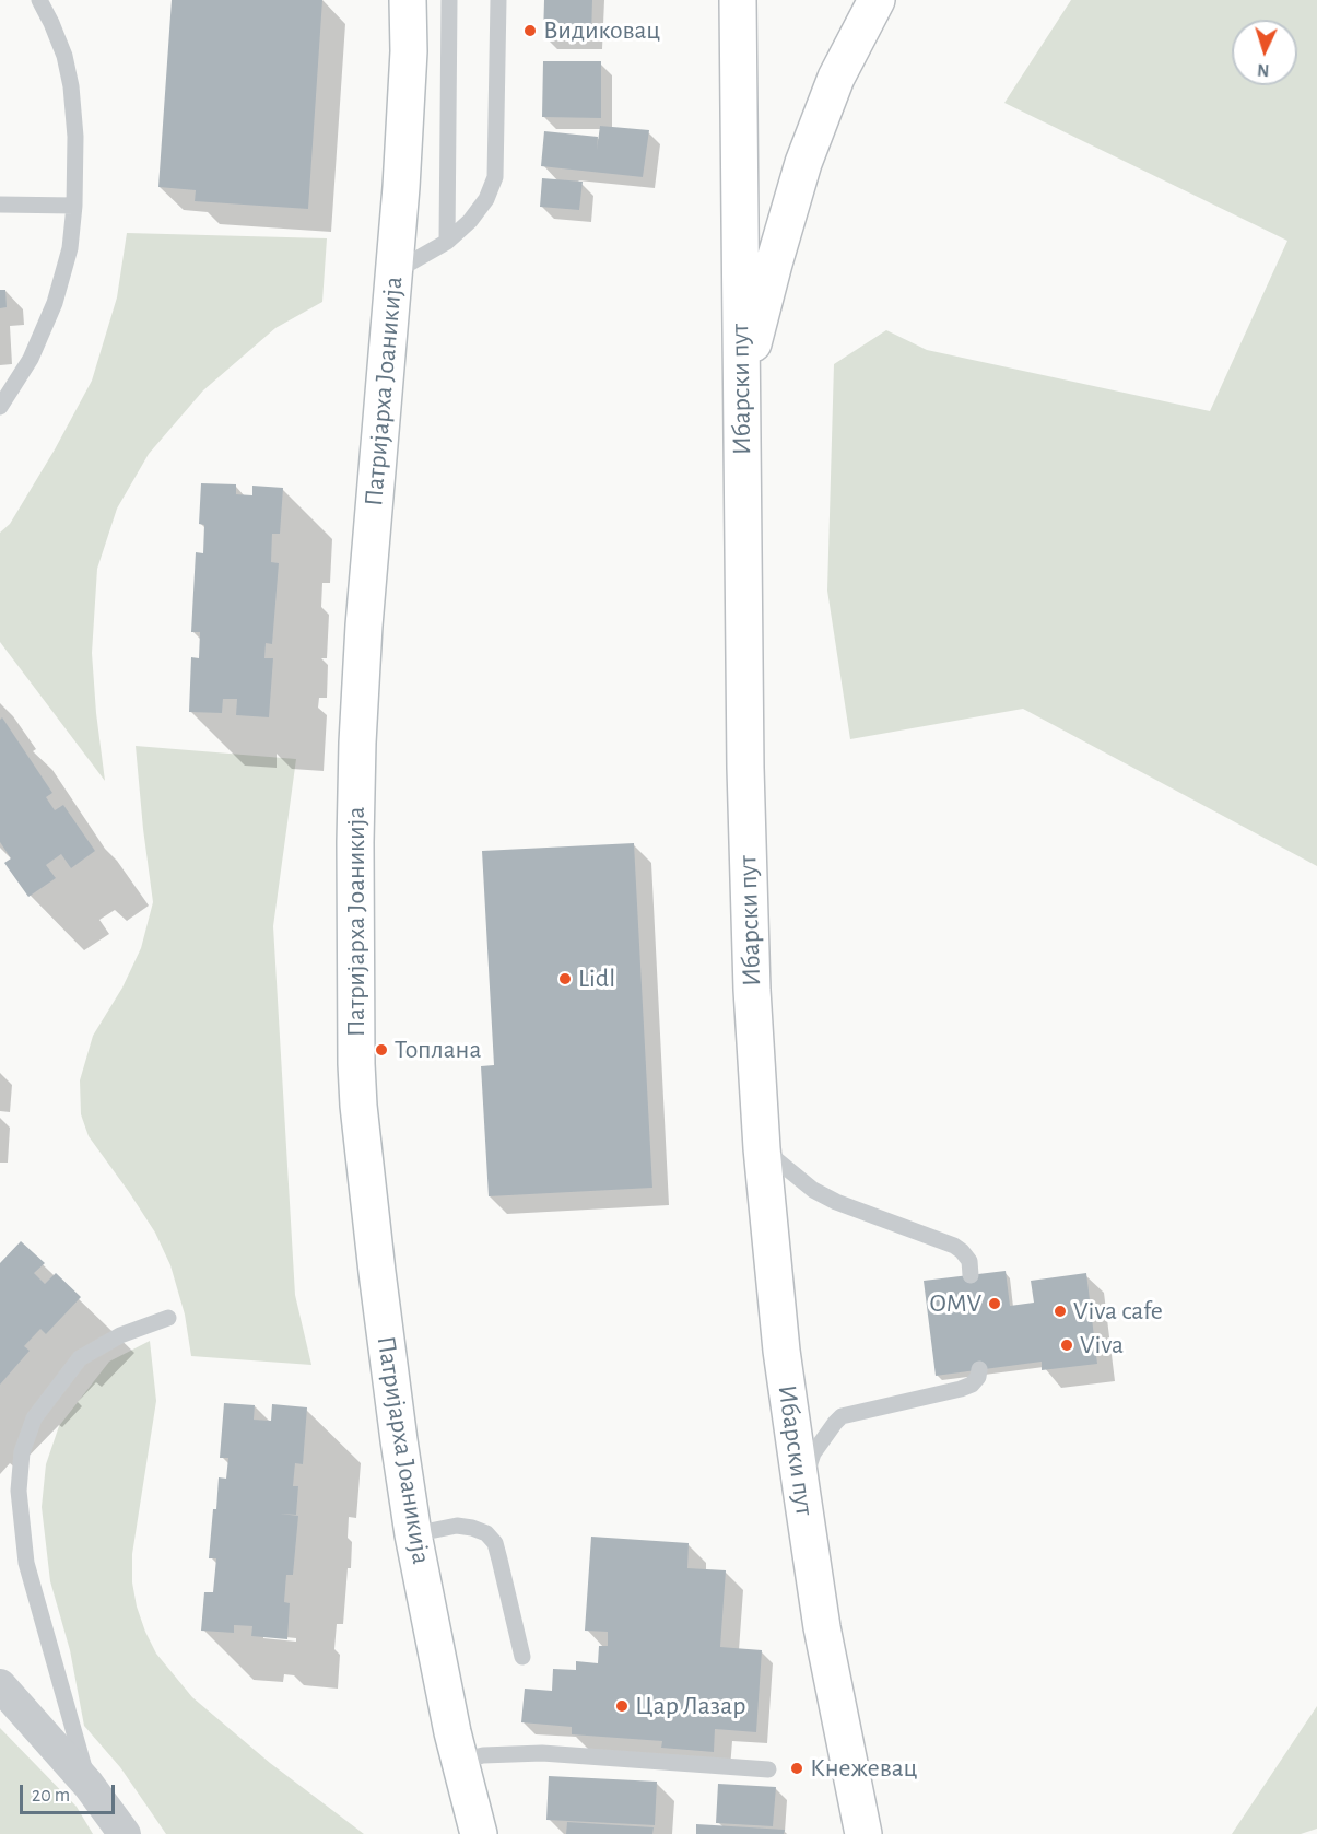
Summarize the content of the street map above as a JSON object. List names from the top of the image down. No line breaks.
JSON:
{"streets":{"main road":["Ибарски пут","Патријарха Јоаникија"]},"places":["Видиковац","Lidl","Топлана","OMV","Viva cafe","Viva","Цар Лазар","Кнежевац"],"scale_bar":"20 m","north":"bottom"}
